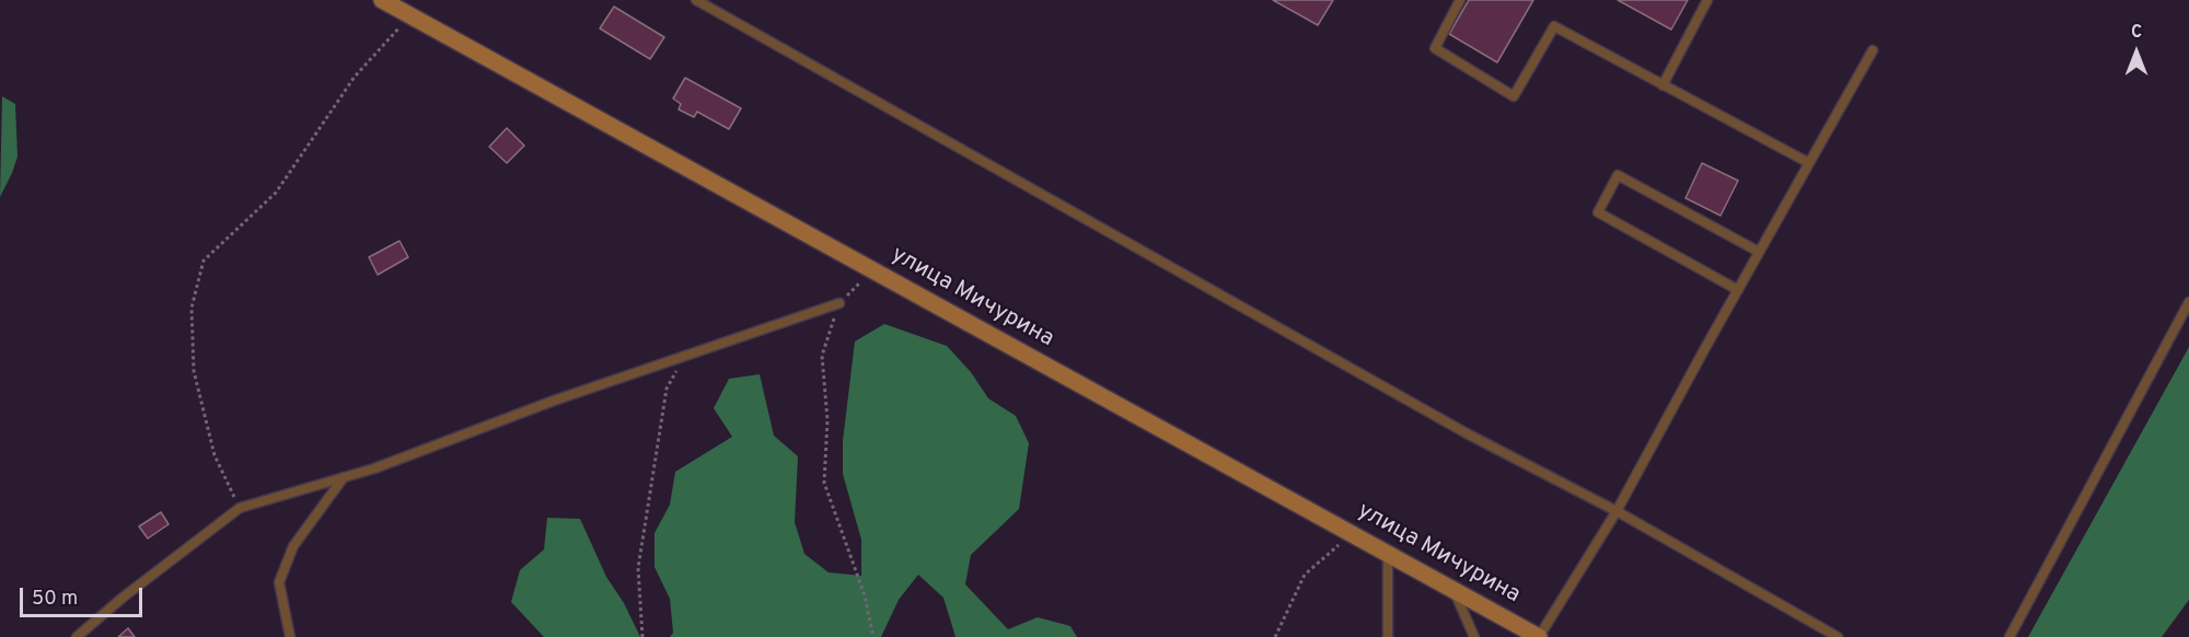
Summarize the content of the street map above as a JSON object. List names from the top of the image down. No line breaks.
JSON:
{"streets":{"main road":["улица Мичурина"]},"scale_bar":"50 m","north":"top"}
